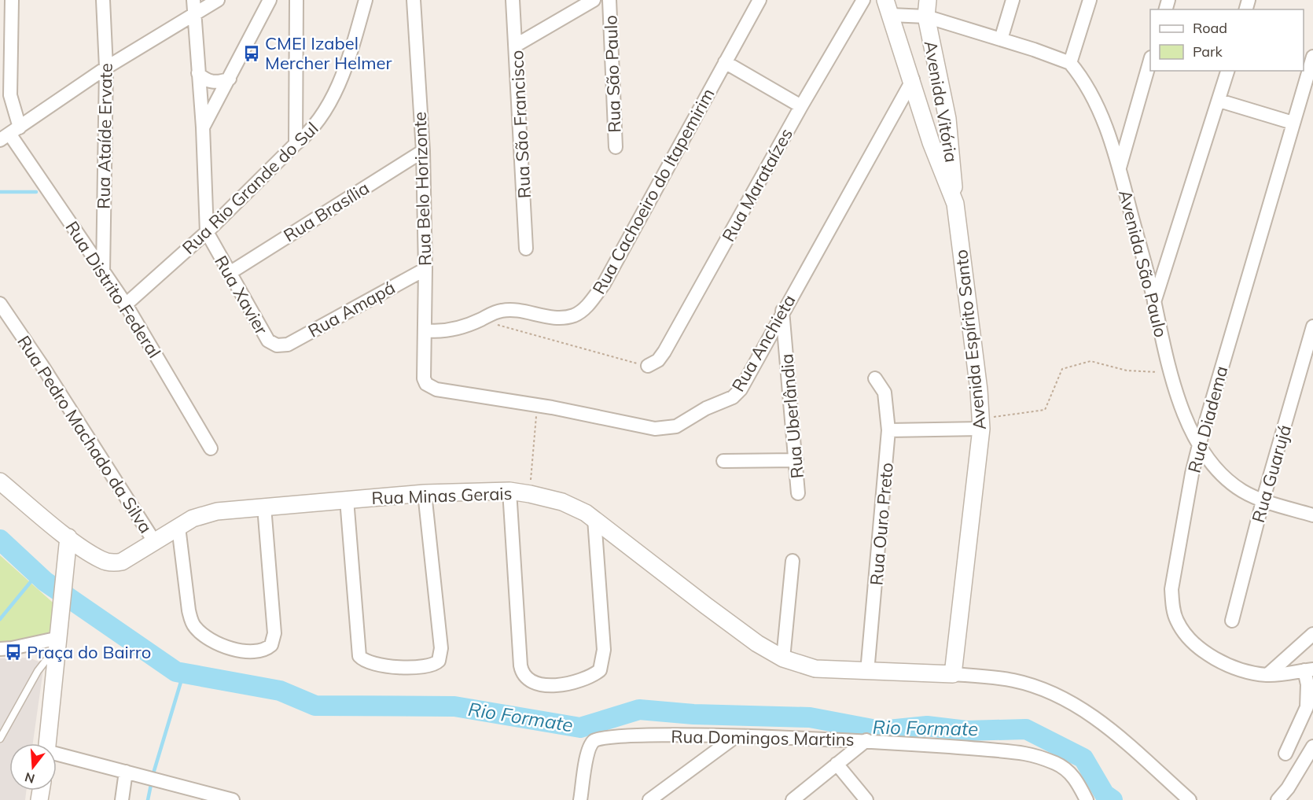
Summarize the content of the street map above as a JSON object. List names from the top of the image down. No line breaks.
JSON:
{"streets":{"street":["Rua São Paulo","Avenida Vitória","Rua São Francisco","Rua Ataíde Ervate","Rua Marataízes","Rua Rio Grande do Sul","Rua Belo Horizonte","Rua Cachoeiro do Itapemirim","Rua Brasília","Avenida São Paulo","Rua Distrito Federal","Rua Xavier","Rua Amapá","Avenida Espírito Santo","Rua Anchieta","Rua Uberlândia","Rua Diadema","Rua Pedro Machado da Silva","Rua Guarujá","Rua Minas Gerais","Rua Ouro Preto","Rua Domingos Martins"]},"crossings":[["Avenida Vitória","Avenida Espírito Santo"],["Rua Ataíde Ervate","Rua Distrito Federal"],["Rua Rio Grande do Sul","Rua Distrito Federal"],["Rua Rio Grande do Sul","Rua Xavier"],["Rua Belo Horizonte","Rua Cachoeiro do Itapemirim"],["Rua Belo Horizonte","Rua Brasília"],["Rua Belo Horizonte","Rua Amapá"],["Rua Belo Horizonte","Rua Anchieta"],["Rua Brasília","Rua Xavier"],["Avenida São Paulo","Rua Diadema"],["Avenida São Paulo","Rua Guarujá"],["Rua Xavier","Rua Amapá"],["Avenida Espírito Santo","Rua Anchieta"],["Avenida Espírito Santo","Rua Minas Gerais"],["Rua Anchieta","Rua Uberlândia"],["Rua Pedro Machado da Silva","Rua Minas Gerais"],["Rua Minas Gerais","Rua Ouro Preto"]],"water":["Rio Formate"],"places":{"bus stop":["CMEI Izabel Mercher Helmer","Praça do Bairro"]},"legend":["Road","Park"],"north":"bottom"}
